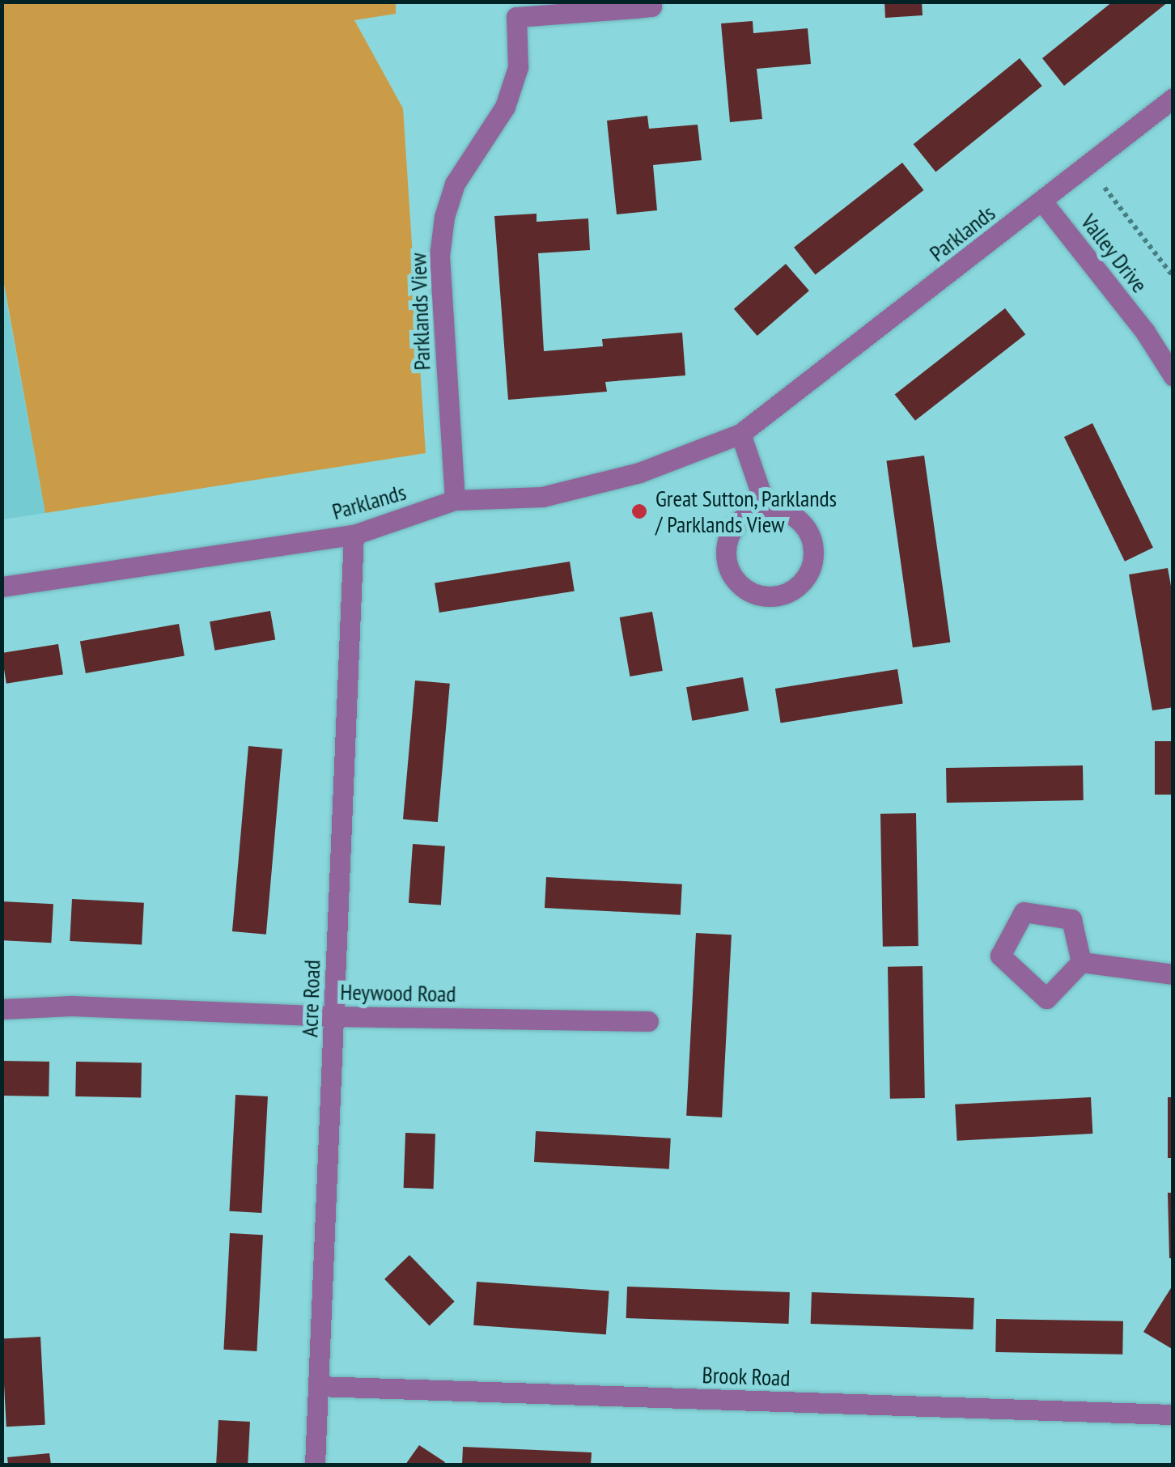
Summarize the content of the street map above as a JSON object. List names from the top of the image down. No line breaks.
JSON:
{"streets":{"street":["Parklands","Valley Drive","Parklands View","Heywood Road","Acre Road","Brook Road"]},"crossings":[["Parklands","Valley Drive"],["Parklands","Parklands View"],["Parklands","Acre Road"],["Heywood Road","Acre Road"],["Acre Road","Brook Road"]],"places":["Great Sutton, Parklands / Parklands View"]}
